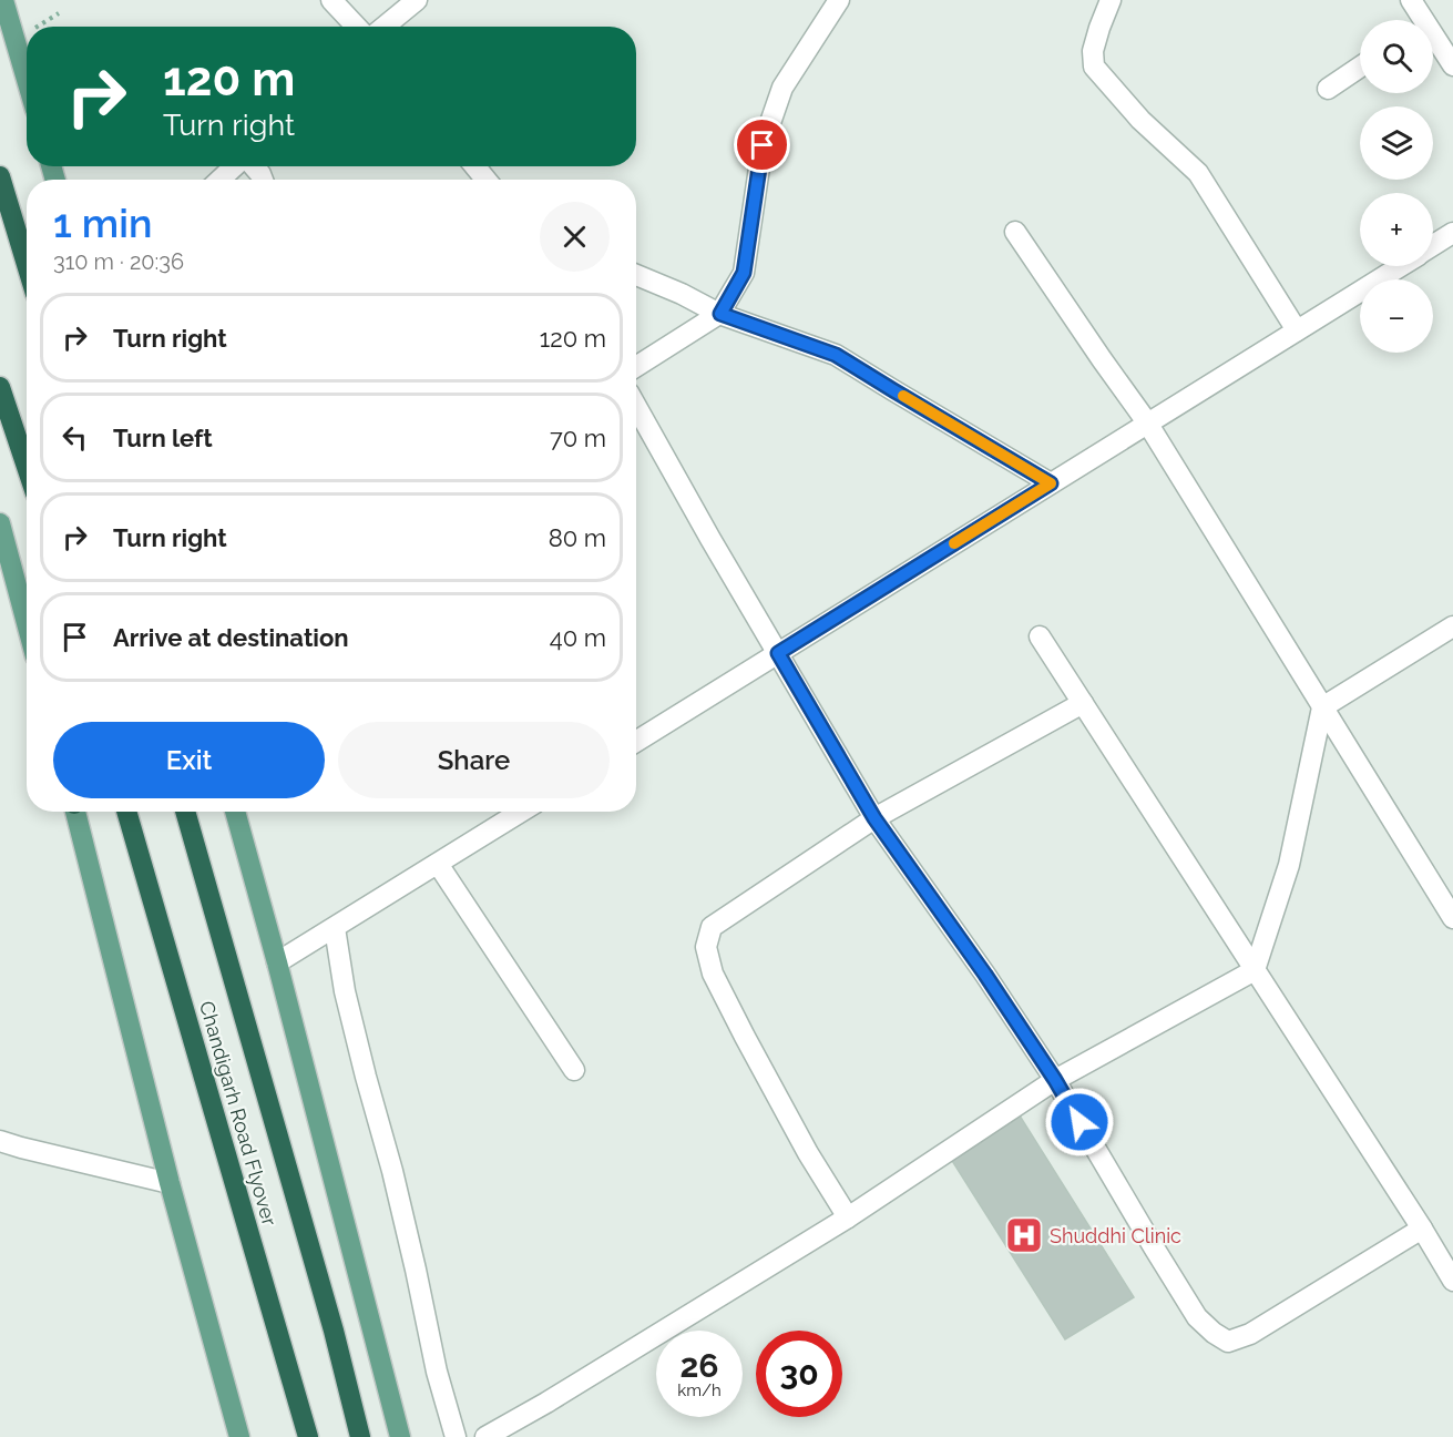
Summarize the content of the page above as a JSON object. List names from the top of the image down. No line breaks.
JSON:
{"streets":{"highway":["Chandigarh Road Flyover"]},"places":{"hospital":["Shuddhi Clinic"]},"page":{"map_buttons":["+","−"],"turn":["120 m","Turn right"],"heading":["1 min","310 m · 20:36"],"list":[{"name":"Turn right","value":"120 m"},{"name":"Turn left","value":"70 m"},{"name":"Turn right","value":"80 m"},{"name":"Arrive at destination","value":"40 m"}],"buttons":["Exit","Share"],"speed":"26 km/h","limit":"30"}}
